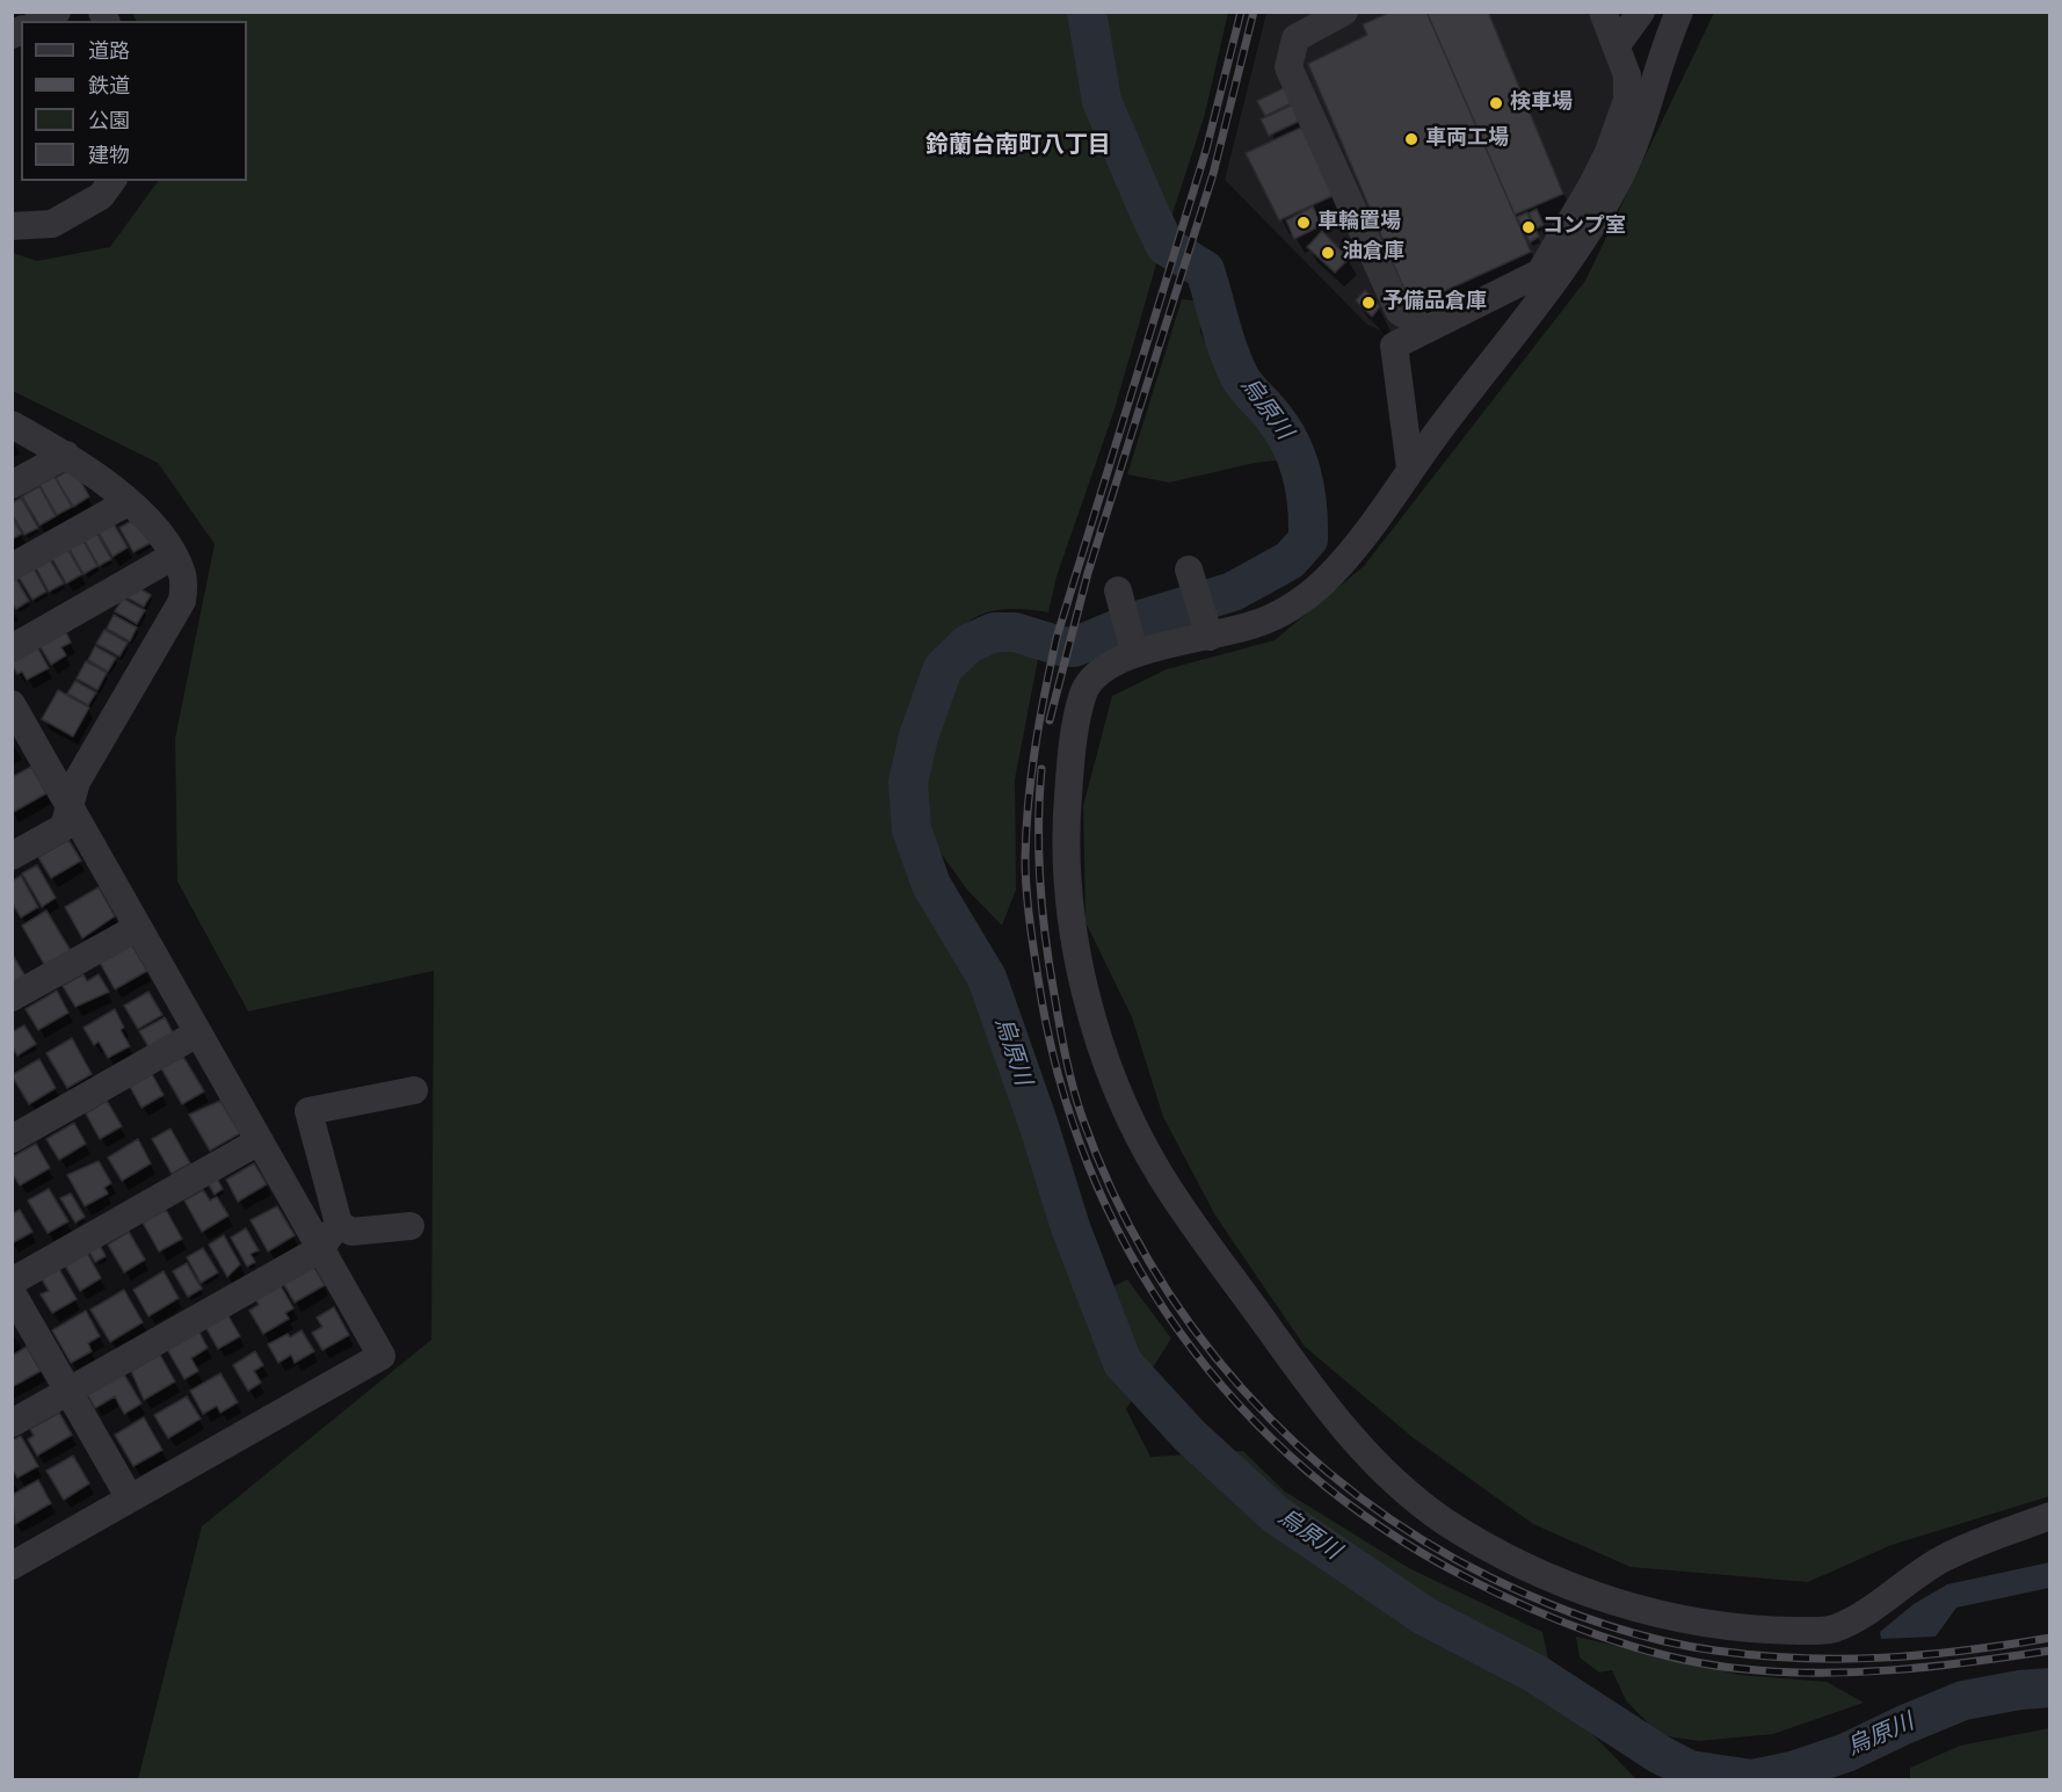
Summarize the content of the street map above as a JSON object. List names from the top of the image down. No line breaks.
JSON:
{"districts":["鈴蘭台南町八丁目"],"water":["烏原川"],"places":["検車場","車両工場","車輪置場","コンプ室","油倉庫","予備品倉庫"],"legend":["道路","鉄道","公園","建物"]}
